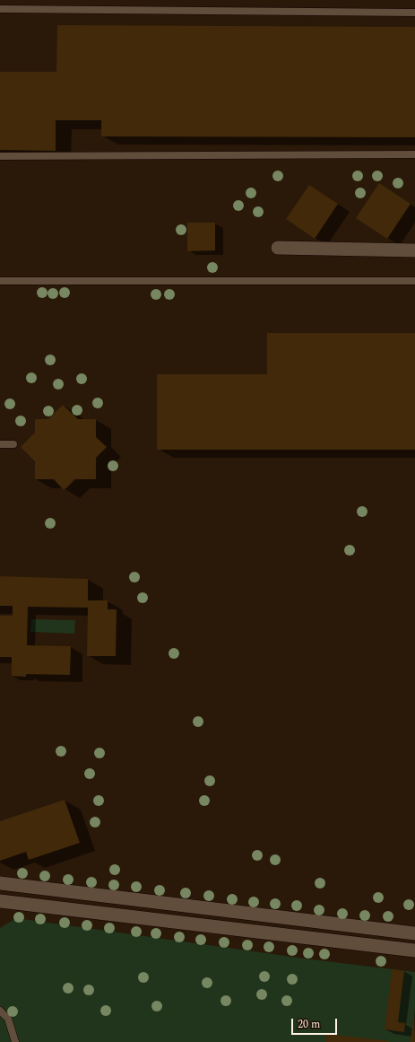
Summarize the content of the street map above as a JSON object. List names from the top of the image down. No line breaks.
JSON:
{"scale_bar":"20 m"}
